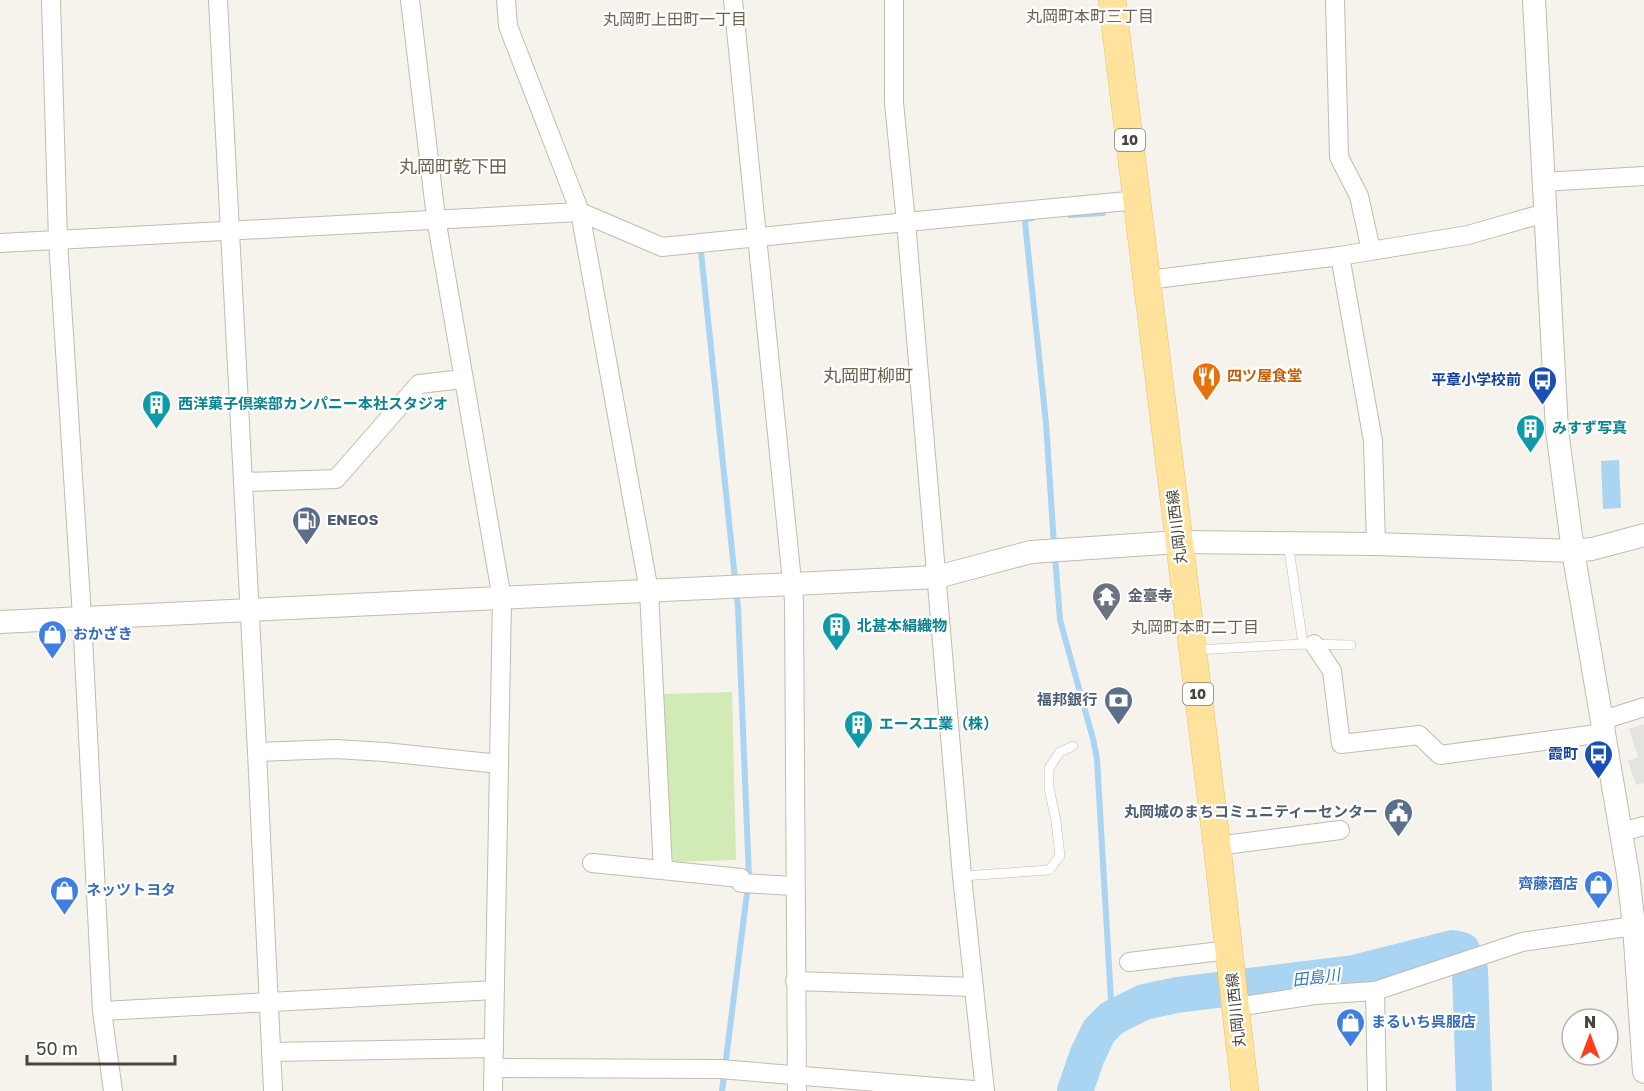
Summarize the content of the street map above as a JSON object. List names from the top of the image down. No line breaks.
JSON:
{"streets":{"main road":["10","丸岡川西線"]},"districts":["丸岡町本町三丁目","丸岡町上田町一丁目","丸岡町乾下田","丸岡町柳町","丸岡町本町二丁目"],"water":["田島川"],"places":{"restaurant":["四ツ屋食堂"],"bus stop":["平章小学校前","霞町"],"building":["西洋菓子倶楽部カンパニー本社スタジオ","みすず写真","北甚本絹織物","エース工業（株）"],"fuel station":["ENEOS"],"temple":["金臺寺"],"shop":["おかざき","齊藤酒店","ネッツトヨタ","まるいち呉服店"],"bank":["福邦銀行"],"public building":["丸岡城のまちコミュニティーセンター"]},"scale_bar":"50 m","north":"top"}
